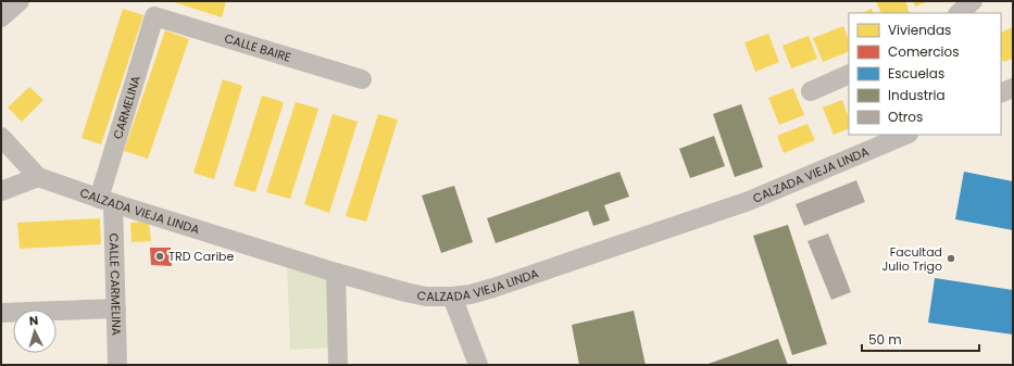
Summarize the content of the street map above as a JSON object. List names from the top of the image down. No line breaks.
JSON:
{"streets":{"street":["CALLE BAIRE","CARMELINA","CALZADA VIEJA LINDA","CALLE CARMELINA"]},"crossings":[["CALLE BAIRE","CARMELINA"],["CARMELINA","CALZADA VIEJA LINDA"],["CARMELINA","CALLE CARMELINA"],["CALZADA VIEJA LINDA","CALLE CARMELINA"]],"places":["TRD Caribe","Facultad Julio Trigo"],"legend":["Viviendas","Comercios","Escuelas","Industria","Otros"],"scale_bar":"50 m","north":"top"}
